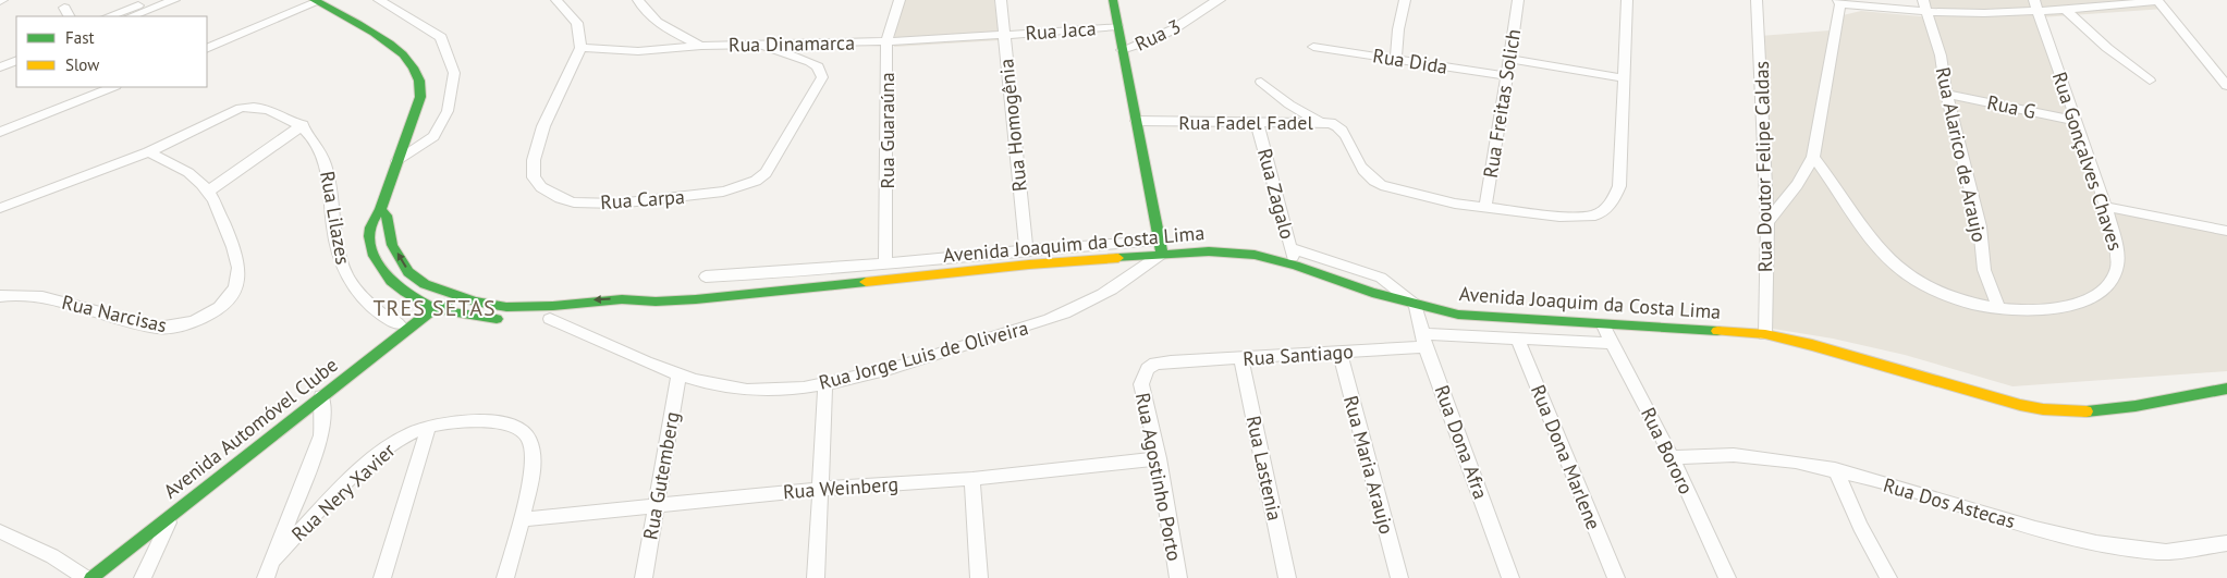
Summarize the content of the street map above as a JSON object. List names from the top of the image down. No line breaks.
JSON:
{"streets":{"main road":["Avenida Joaquim da Costa Lima","Avenida Automóvel Clube"],"street":["Rua Jaca","Rua 3","Rua Dinamarca","Rua Dida","Rua Freitas Solich","Rua G","Rua Fadel Fadel","Rua Homogênia","Rua Guaraúna","Rua Alarico de Araujo","Rua Gonçalves Chaves","Rua Doutor Felipe Caldas","Rua Zagalo","Rua Carpa","Rua Lilazes","Rua Narcisas","Rua Jorge Luis de Oliveira","Rua Santiago","Rua Dona Afra","Rua Bororo","Rua Dona Marlene","Rua Maria Araujo","Rua Lastenia","Rua Gutemberg","Rua Agostinho Porto","Rua Weinberg","Rua Nery Xavier","Rua Dos Astecas"]},"crossings":[["Rua Jaca","Rua Dinamarca"],["Rua Jaca","Rua Homogênia"],["Rua Dinamarca","Rua Homogênia"],["Rua Dinamarca","Rua Guaraúna"],["Rua Dinamarca","Rua Carpa"],["Rua Dida","Rua Freitas Solich"],["Rua Freitas Solich","Rua Fadel Fadel"],["Rua G","Rua Alarico de Araujo"],["Rua G","Rua Gonçalves Chaves"],["Rua Fadel Fadel","Rua Zagalo"],["Rua Alarico de Araujo","Rua Gonçalves Chaves"],["Rua Doutor Felipe Caldas","Avenida Joaquim da Costa Lima"],["Rua Zagalo","Avenida Joaquim da Costa Lima"],["Rua Lilazes","Rua Narcisas"],["Rua Lilazes","Avenida Automóvel Clube"],["Avenida Joaquim da Costa Lima","Rua Jorge Luis de Oliveira"],["Avenida Joaquim da Costa Lima","Avenida Automóvel Clube"],["Avenida Joaquim da Costa Lima","Rua Dona Afra"],["Avenida Joaquim da Costa Lima","Rua Bororo"],["Rua Jorge Luis de Oliveira","Rua Gutemberg"],["Rua Santiago","Rua Dona Afra"],["Rua Santiago","Rua Bororo"],["Rua Santiago","Rua Dona Marlene"],["Rua Santiago","Rua Maria Araujo"],["Rua Santiago","Rua Lastenia"],["Rua Santiago","Rua Agostinho Porto"],["Rua Bororo","Rua Dos Astecas"],["Rua Gutemberg","Rua Weinberg"],["Rua Agostinho Porto","Rua Weinberg"],["Rua Weinberg","Rua Nery Xavier"]],"districts":["TRES SETAS"],"legend":["Fast","Slow"]}
